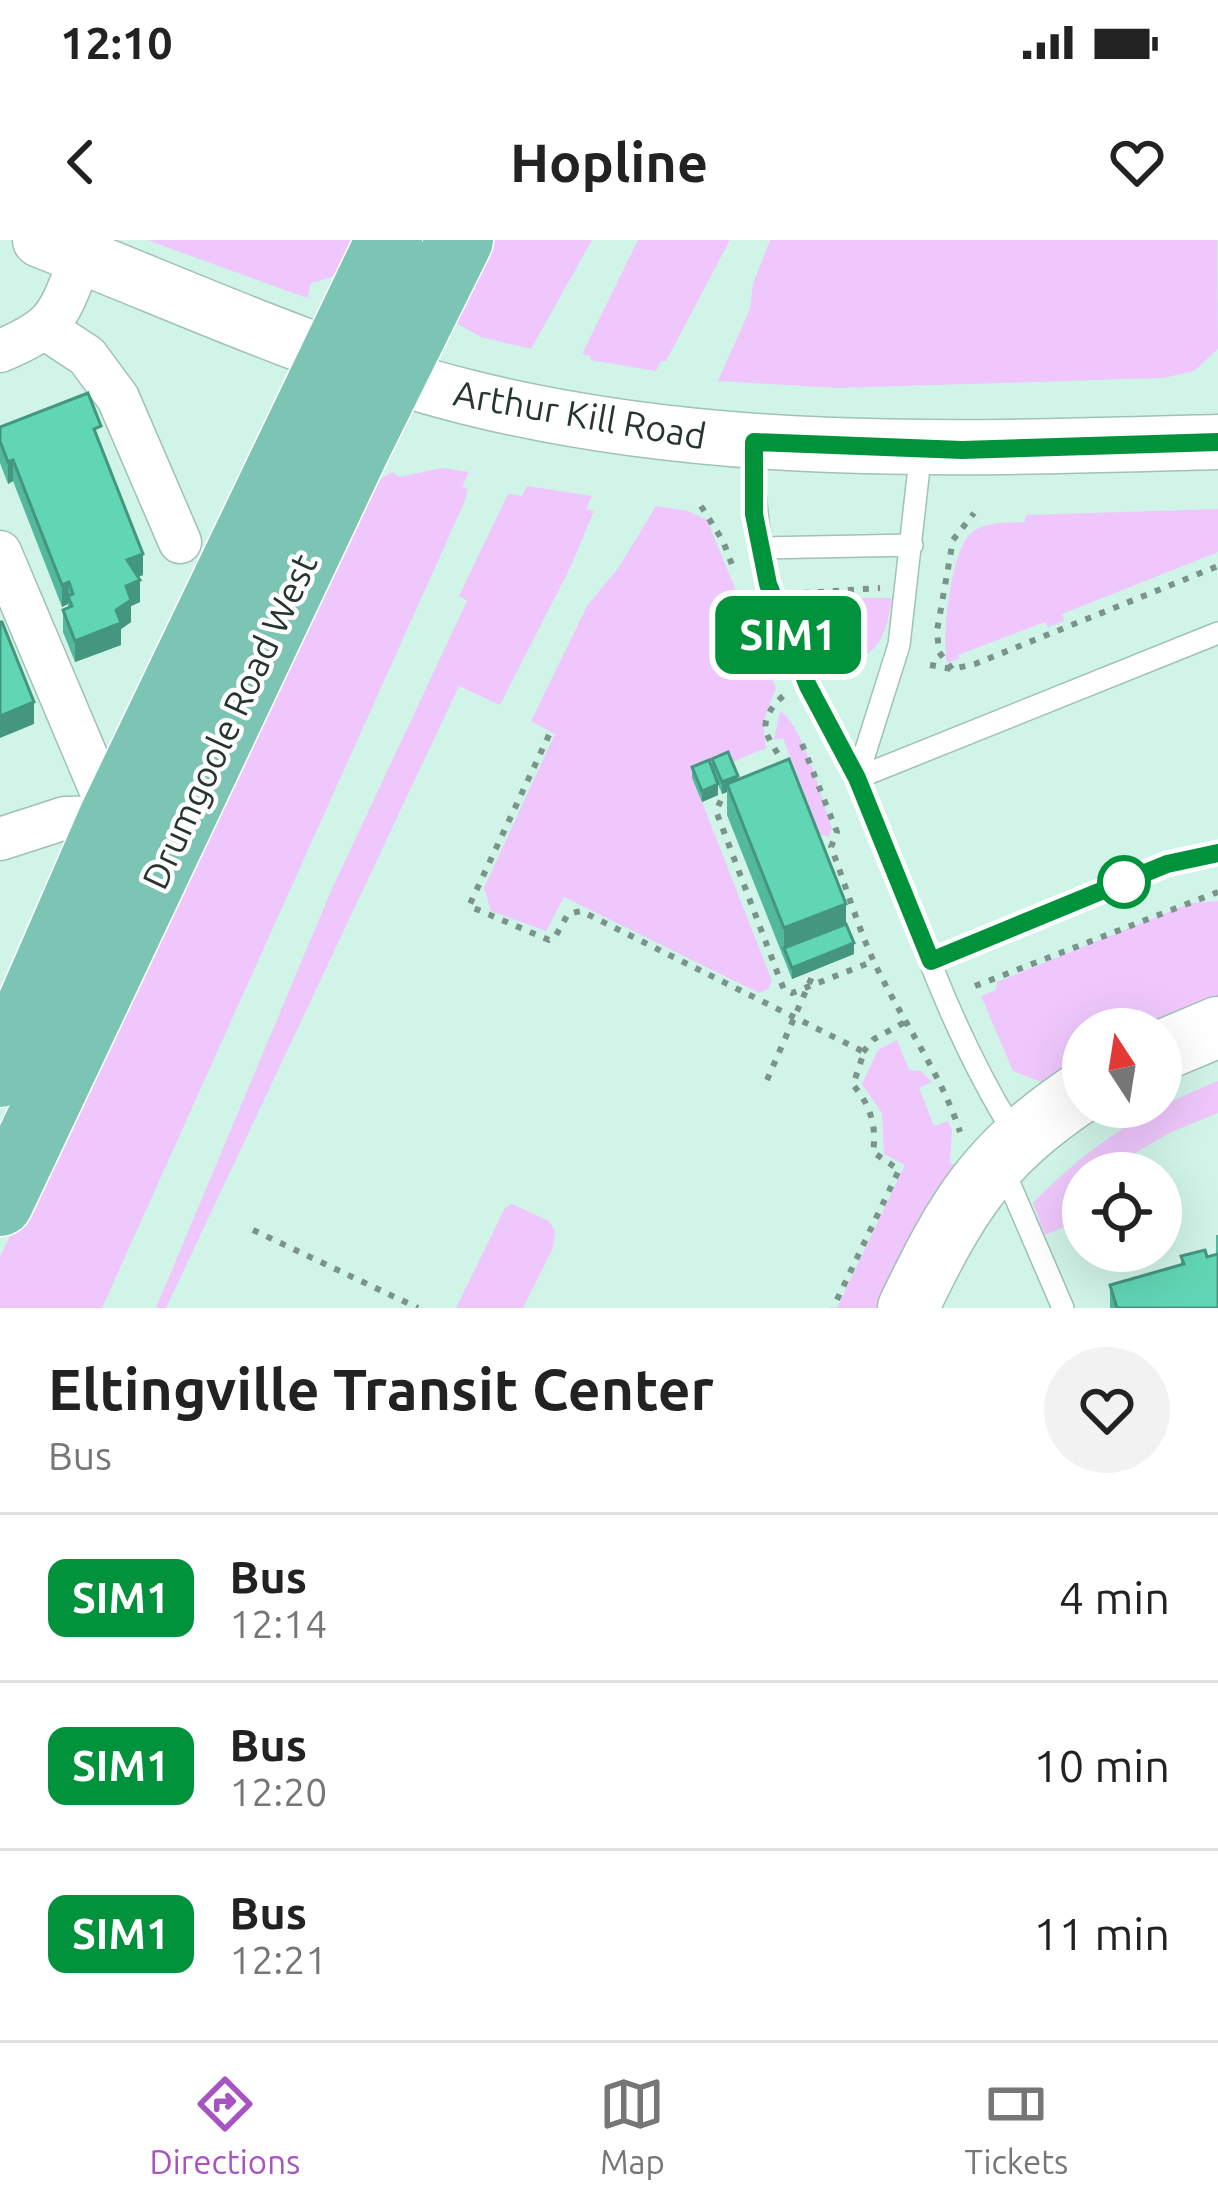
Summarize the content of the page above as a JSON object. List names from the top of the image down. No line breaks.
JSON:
{"streets":{"main road":["Drumgoole Road West"],"street":["Arthur Kill Road"]},"crossings":[["Arthur Kill Road","Drumgoole Road West"]],"lines":["bus line SIM1"],"north":"top","page":{"status":"12:10","header":"Hopline","on_map":"SIM1","heading":["Eltingville Transit Center","Bus"],"list":[{"mark":"SIM1","name":"Bus","note":"12:14","value":"4 min"},{"mark":"SIM1","name":"Bus","note":"12:20","value":"10 min"},{"mark":"SIM1","name":"Bus","note":"12:21","value":"11 min"}],"tabs":["Directions","Map","Tickets"]}}
